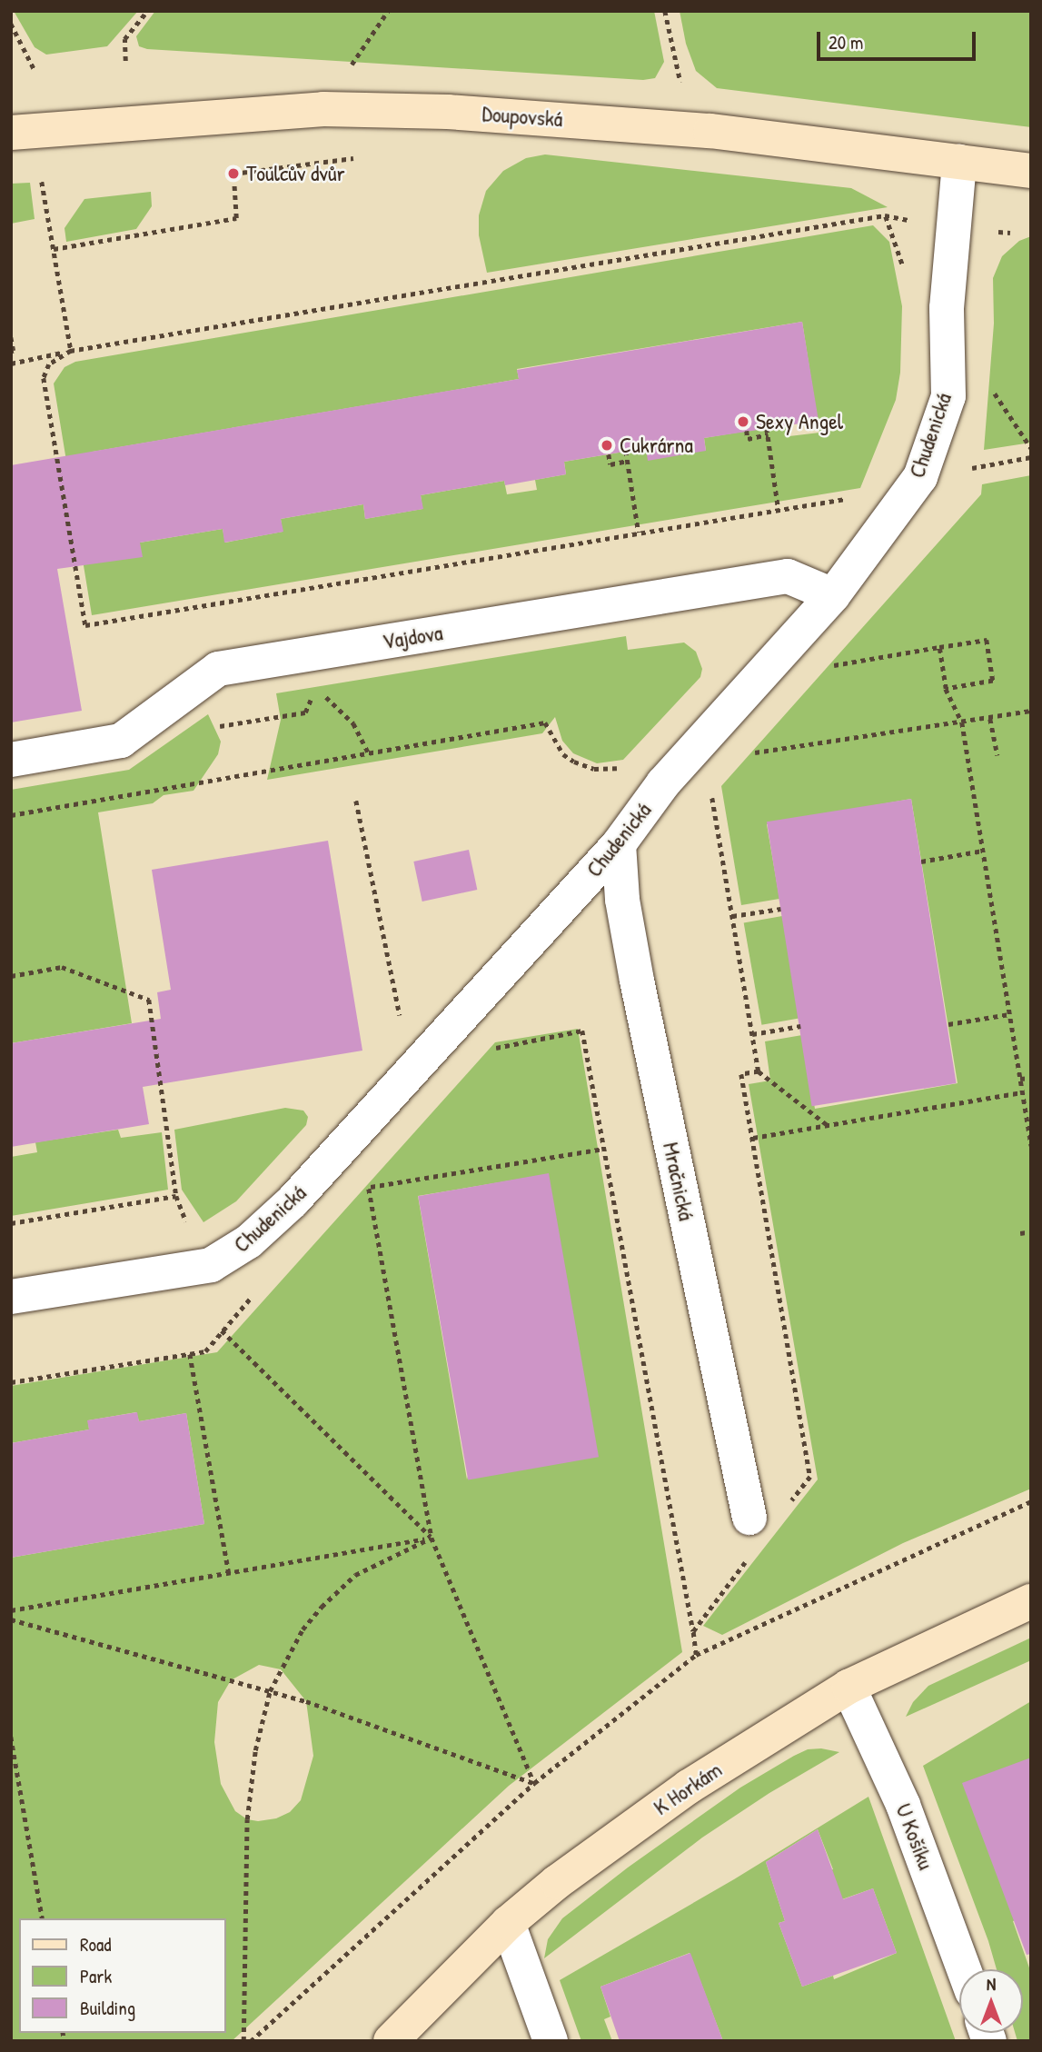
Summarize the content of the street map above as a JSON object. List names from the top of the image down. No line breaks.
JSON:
{"streets":{"street":["Doupovská","Chudenická","Vajdova","Mračnická","K Horkám","U Košíku"]},"crossings":[["Doupovská","Chudenická"],["Chudenická","Vajdova"],["Chudenická","Mračnická"],["K Horkám","U Košíku"]],"places":["Toulcův dvůr","Sexy Angel","Cukrárna"],"legend":["Road","Park","Building"],"scale_bar":"20 m","north":"top"}
